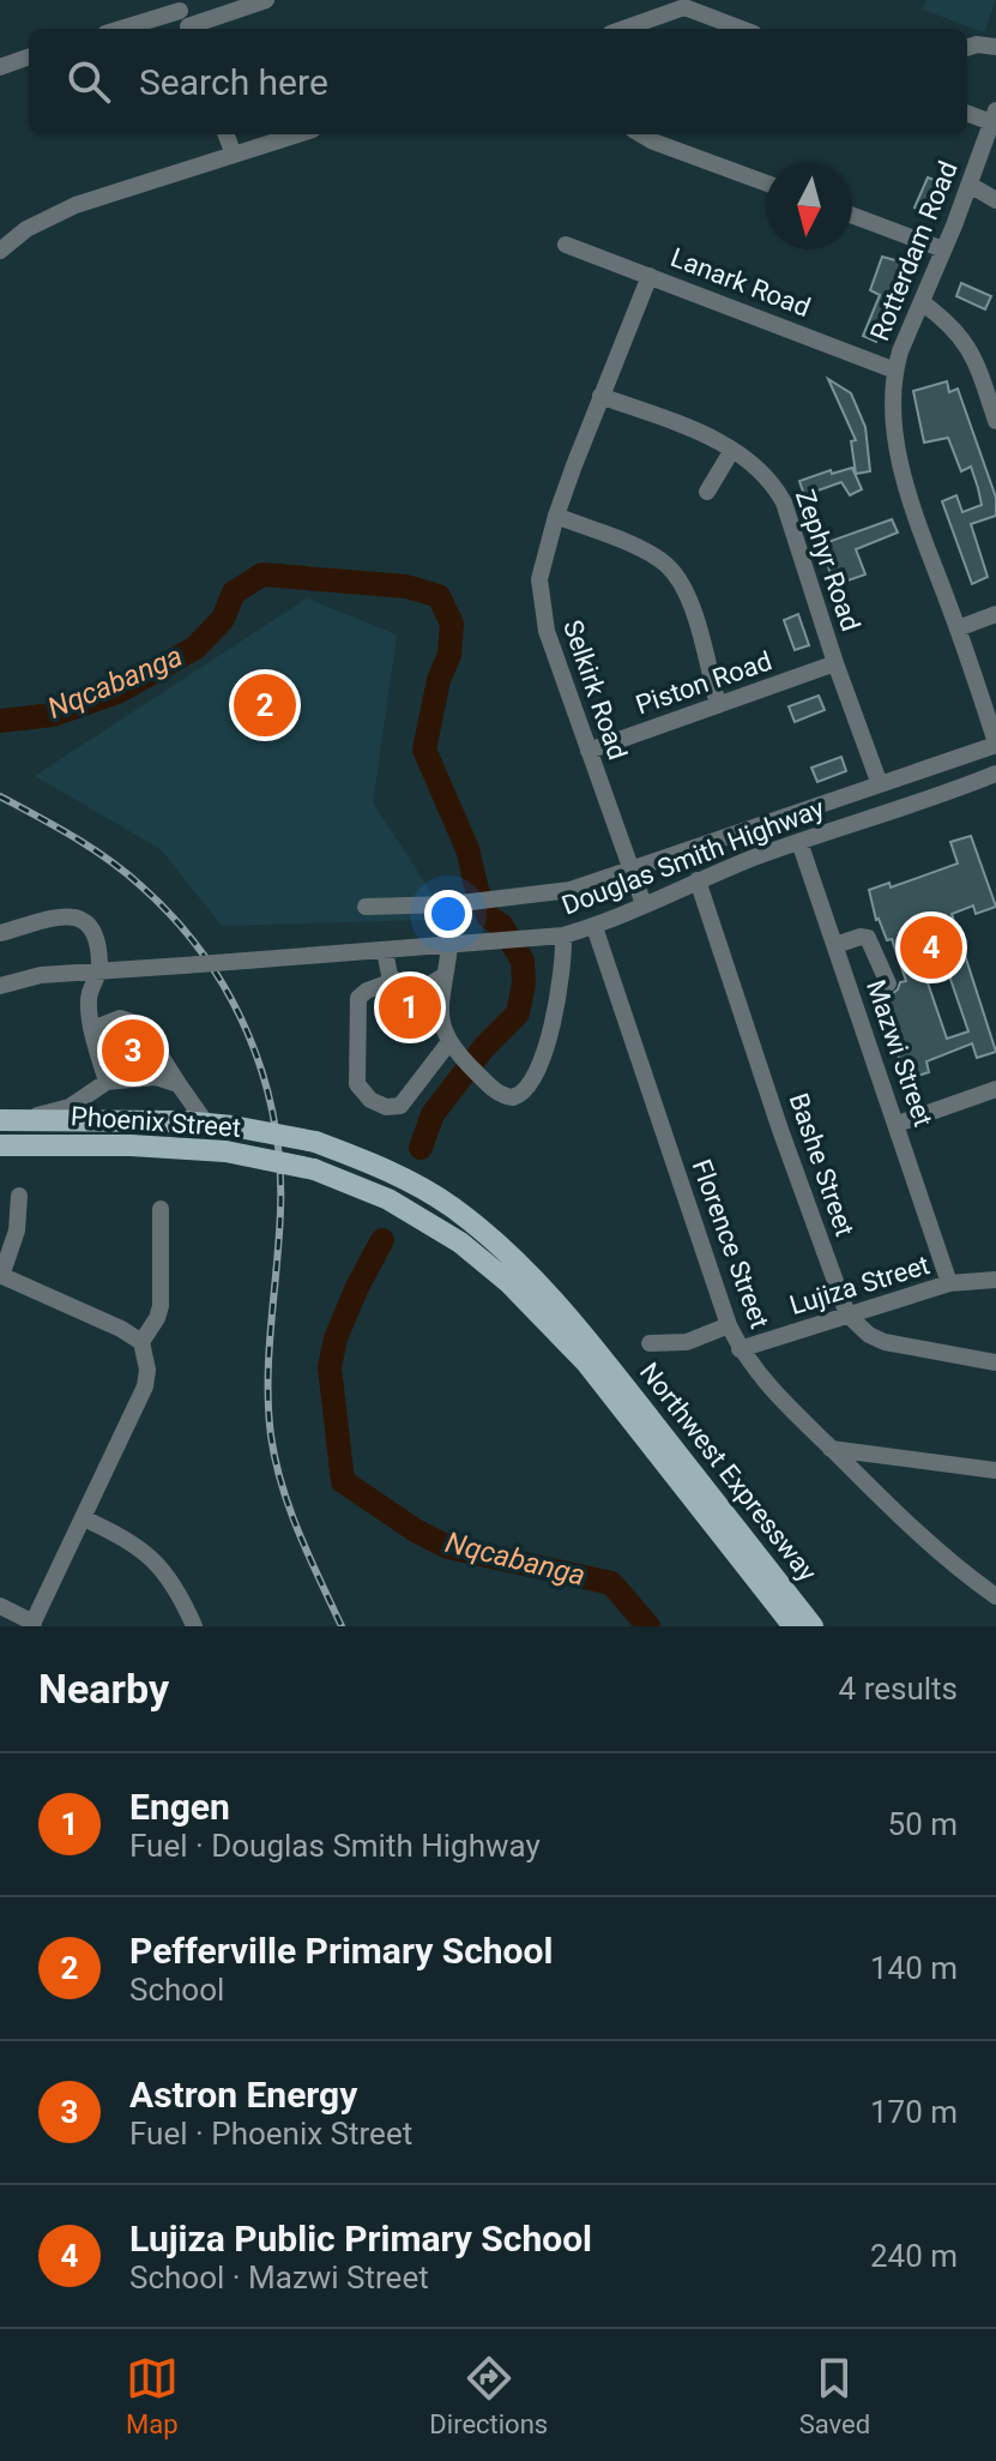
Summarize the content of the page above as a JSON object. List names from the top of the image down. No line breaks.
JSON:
{"streets":{"main road":["Phoenix Street","Northwest Expressway"],"street":["Rotterdam Road","Lanark Road","Zephyr Road","Piston Road","Selkirk Road","Douglas Smith Highway","Mazwi Street","Bashe Street","Florence Street","Lujiza Street"]},"crossings":[["Rotterdam Road","Lanark Road"],["Lanark Road","Selkirk Road"],["Zephyr Road","Piston Road"],["Zephyr Road","Selkirk Road"],["Piston Road","Selkirk Road"],["Selkirk Road","Douglas Smith Highway"],["Douglas Smith Highway","Mazwi Street"],["Douglas Smith Highway","Bashe Street"],["Douglas Smith Highway","Florence Street"],["Mazwi Street","Lujiza Street"],["Phoenix Street","Northwest Expressway"],["Bashe Street","Lujiza Street"],["Florence Street","Lujiza Street"]],"water":["Nqcabanga"],"north":"bottom","page":{"search":"Search here","pins":["2","4","1","3"],"heading":["Nearby","4 results"],"list":[{"mark":"1","name":"Engen","note":"Fuel · Douglas Smith Highway","value":"50 m"},{"mark":"2","name":"Pefferville Primary School","note":"School","value":"140 m"},{"mark":"3","name":"Astron Energy","note":"Fuel · Phoenix Street","value":"170 m"},{"mark":"4","name":"Lujiza Public Primary School","note":"School · Mazwi Street","value":"240 m"}],"nav":["Map","Directions","Saved"]}}
